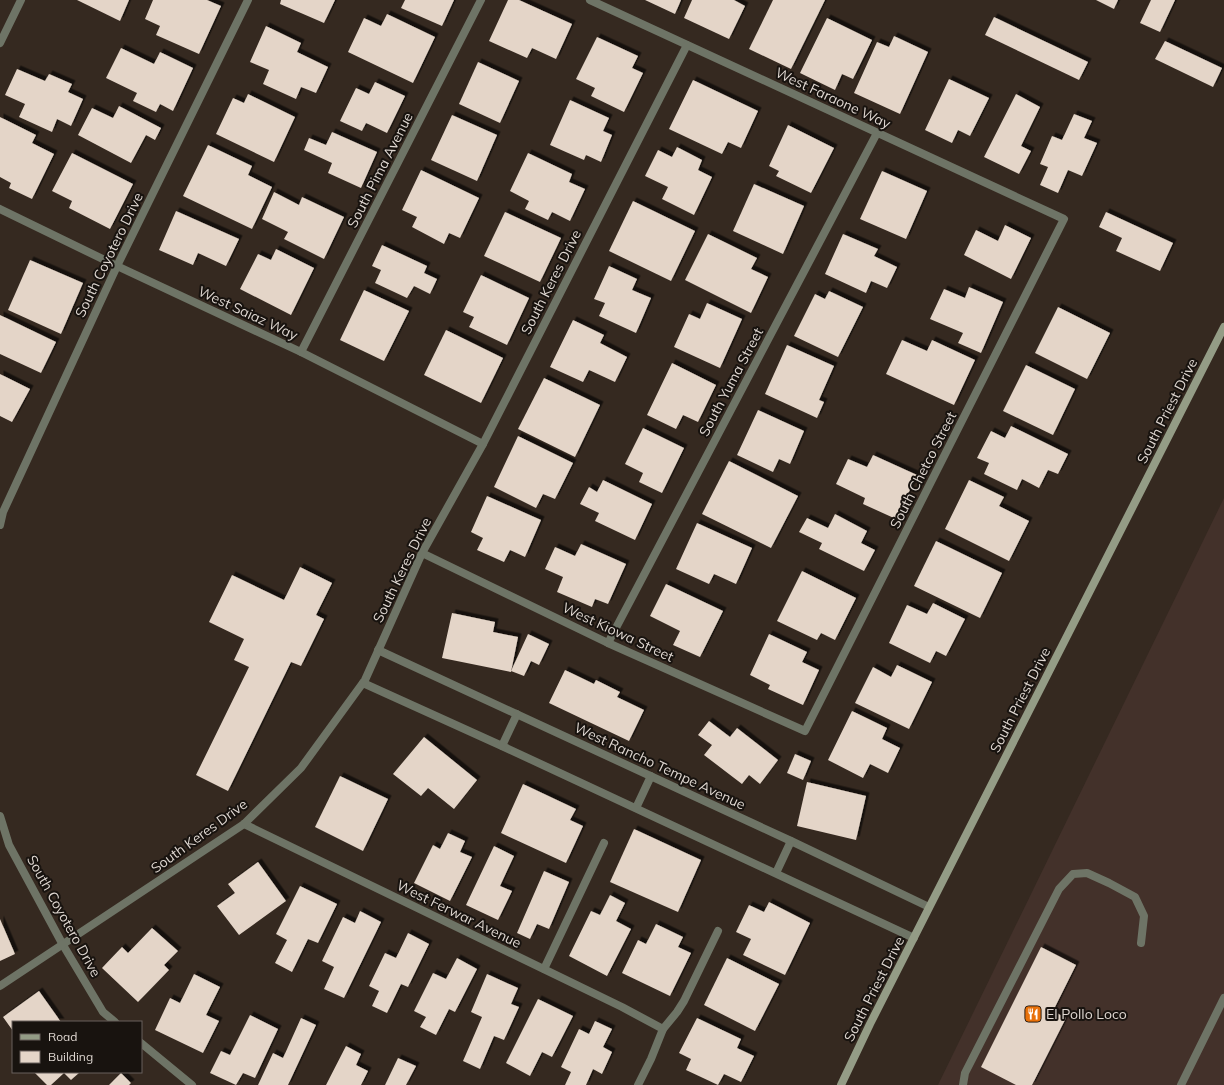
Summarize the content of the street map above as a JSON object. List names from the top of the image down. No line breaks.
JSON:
{"streets":{"main road":["South Priest Drive"],"street":["West Faraone Way","South Pima Avenue","South Coyotero Drive","South Keres Drive","West Saiaz Way","South Yuma Street","South Chetco Street","West Kiowa Street","West Rancho Tempe Avenue","West Ferwar Avenue"]},"crossings":[["West Faraone Way","South Keres Drive"],["West Faraone Way","South Yuma Street"],["West Faraone Way","South Chetco Street"],["South Pima Avenue","West Saiaz Way"],["South Coyotero Drive","South Keres Drive"],["South Coyotero Drive","West Saiaz Way"],["South Keres Drive","West Saiaz Way"],["South Keres Drive","West Kiowa Street"],["South Keres Drive","West Rancho Tempe Avenue"],["South Keres Drive","West Ferwar Avenue"],["South Yuma Street","West Kiowa Street"],["South Priest Drive","West Rancho Tempe Avenue"],["South Chetco Street","West Kiowa Street"]],"places":{"restaurant":["El Pollo Loco"]},"legend":["Road","Building"]}
